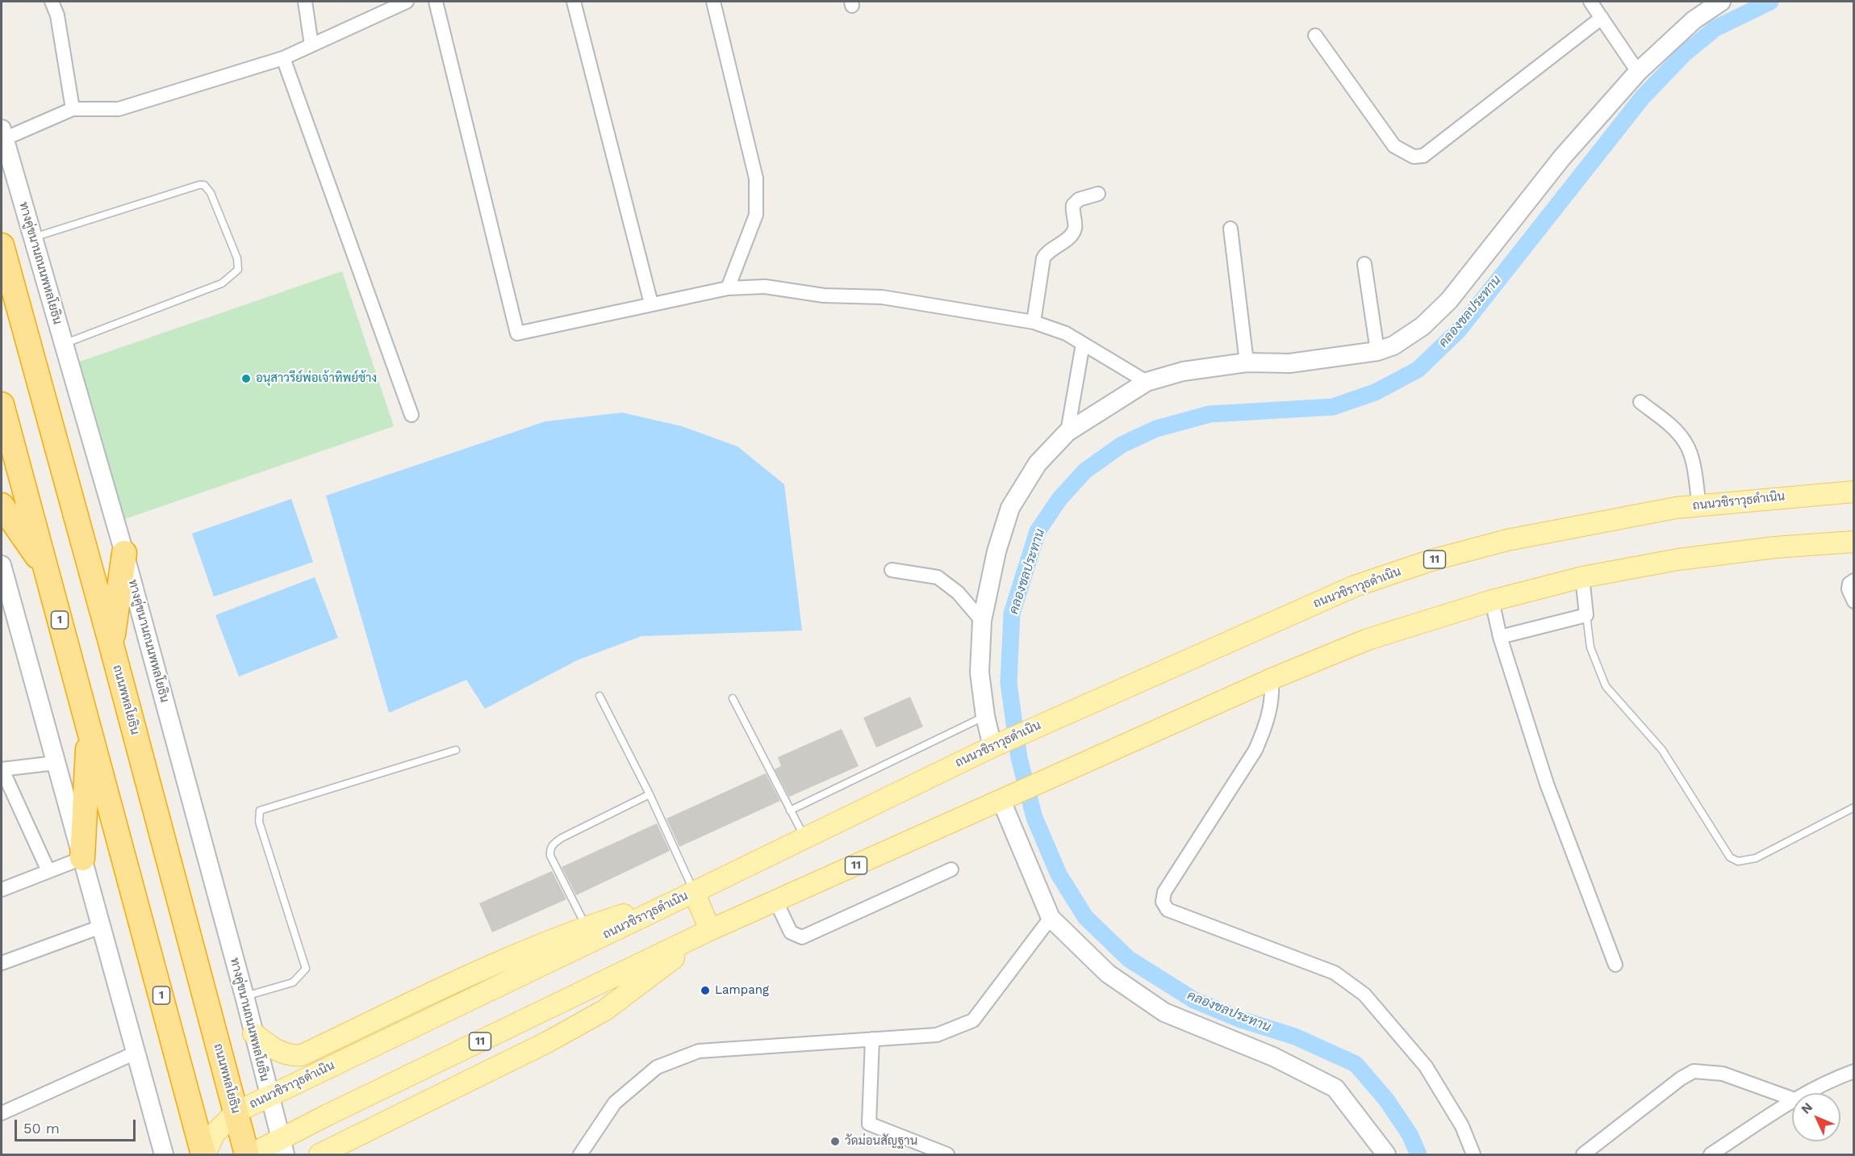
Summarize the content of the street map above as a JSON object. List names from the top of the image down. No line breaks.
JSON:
{"streets":{"highway":["1","ถนนพหลโยธิน"],"main road":["ถนนวชิราวุธดำเนิน","11"],"street":["ทางคู่ขนานถนนพหลโยธิน"]},"crossings":[["ทางคู่ขนานถนนพหลโยธิน","ถนนวชิราวุธดำเนิน"],["ทางคู่ขนานถนนพหลโยธิน","11"],["ถนนวชิราวุธดำเนิน","1"],["ถนนวชิราวุธดำเนิน","ถนนพหลโยธิน"]],"water":["คลองชลประทาน"],"places":["อนุสาวรีย์พ่อเจ้าทิพย์ช้าง","Lampang","วัดม่อนสัญฐาน"],"scale_bar":"50 m","north":"top left"}
